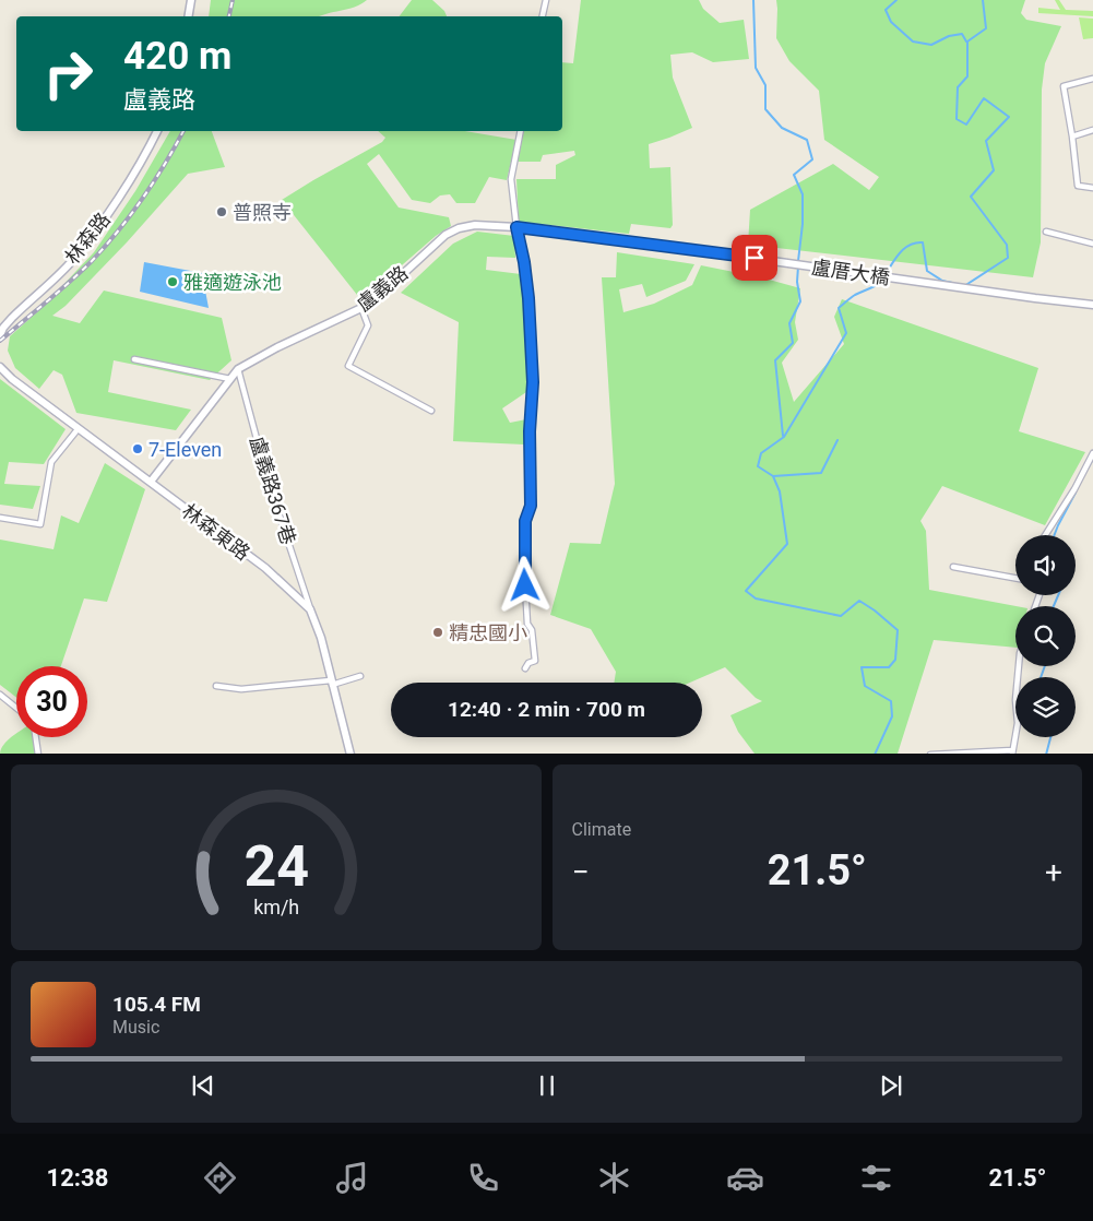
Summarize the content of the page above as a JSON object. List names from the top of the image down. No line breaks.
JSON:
{"streets":{"street":["林森路","盧厝大橋","盧義路","盧義路367巷","林森東路"]},"crossings":[["盧厝大橋","盧義路"],["盧義路","盧義路367巷"],["盧義路","林森東路"],["盧義路367巷","林森東路"]],"places":["普照寺","雅適遊泳池","7-Eleven","精忠國小"],"page":{"turn":["420 m","盧義路"],"limit":"30","trip":"12:40 · 2 min · 700 m","tile":"Climate","heat":["−","21.5°","+"],"song":["105.4 FM","Music"],"tabs":["12:38","21.5°"],"gauge":["24","km/h"]}}
